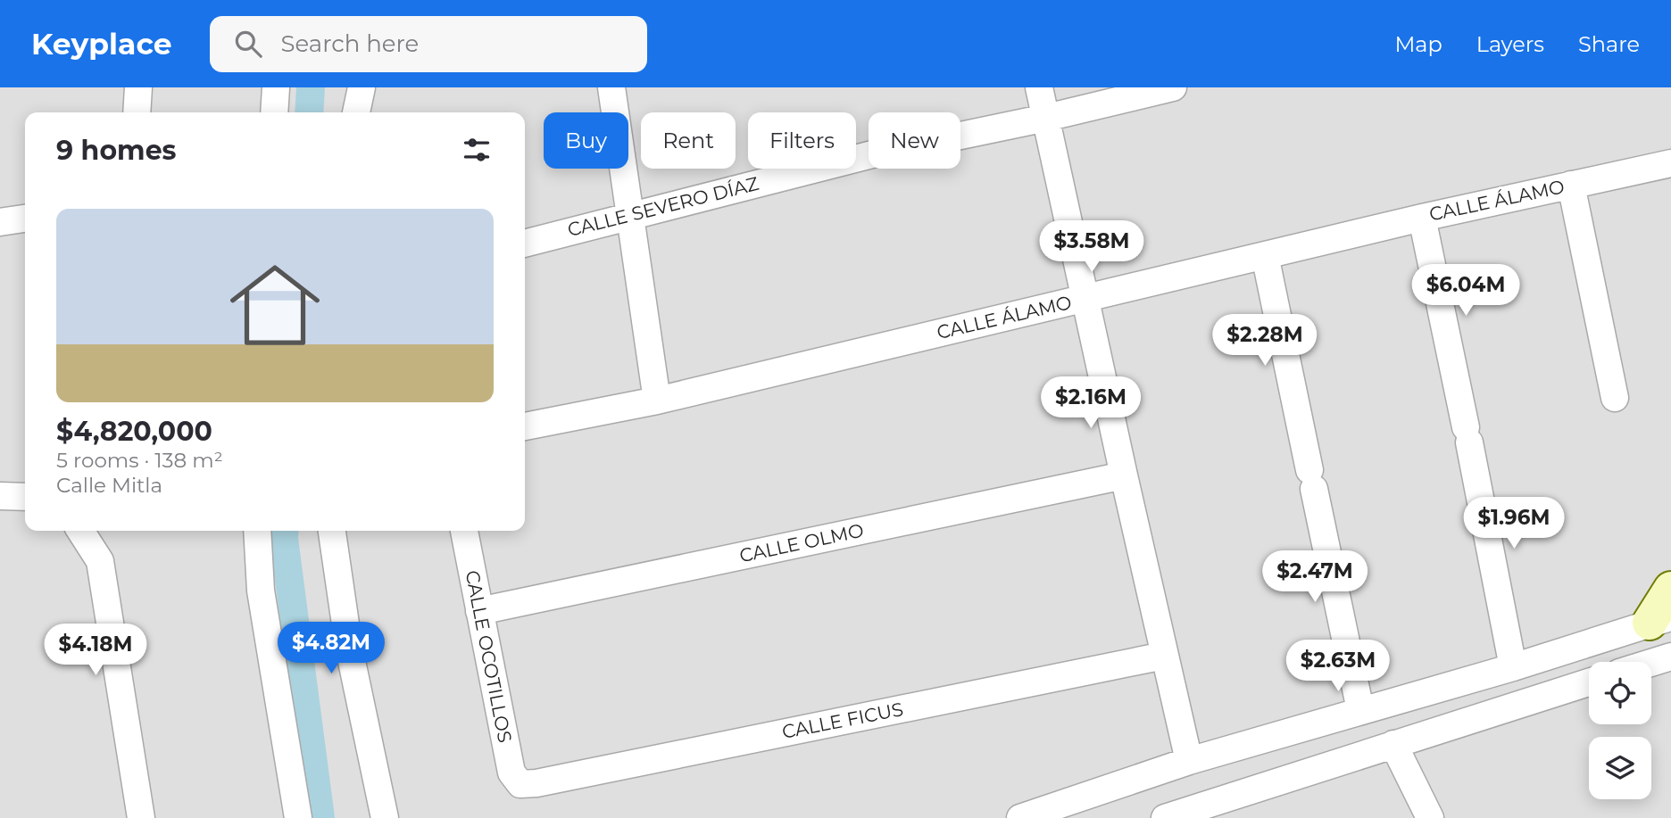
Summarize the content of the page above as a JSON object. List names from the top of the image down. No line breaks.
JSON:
{"streets":{"street":["CALLE ÁLAMO","CALLE SEVERO DÍAZ","CALLE OLMO","CALLE OCOTILLOS","CALLE FICUS"]},"crossings":[["CALLE OLMO","CALLE OCOTILLOS"],["CALLE OCOTILLOS","CALLE FICUS"]],"page":{"header":"Keyplace","search":"Search here","nav":["Map","Layers","Share"],"chip":["Buy","Rent","Filters","New"],"heading":"9 homes","list":[{"name":"$4,820,000","note":"5 rooms · 138 m² · Calle Mitla"}],"price":["$3.58M","$6.04M","$2.28M","$2.16M","$1.96M","$2.47M","$4.82M","$4.18M","$2.63M"]}}
